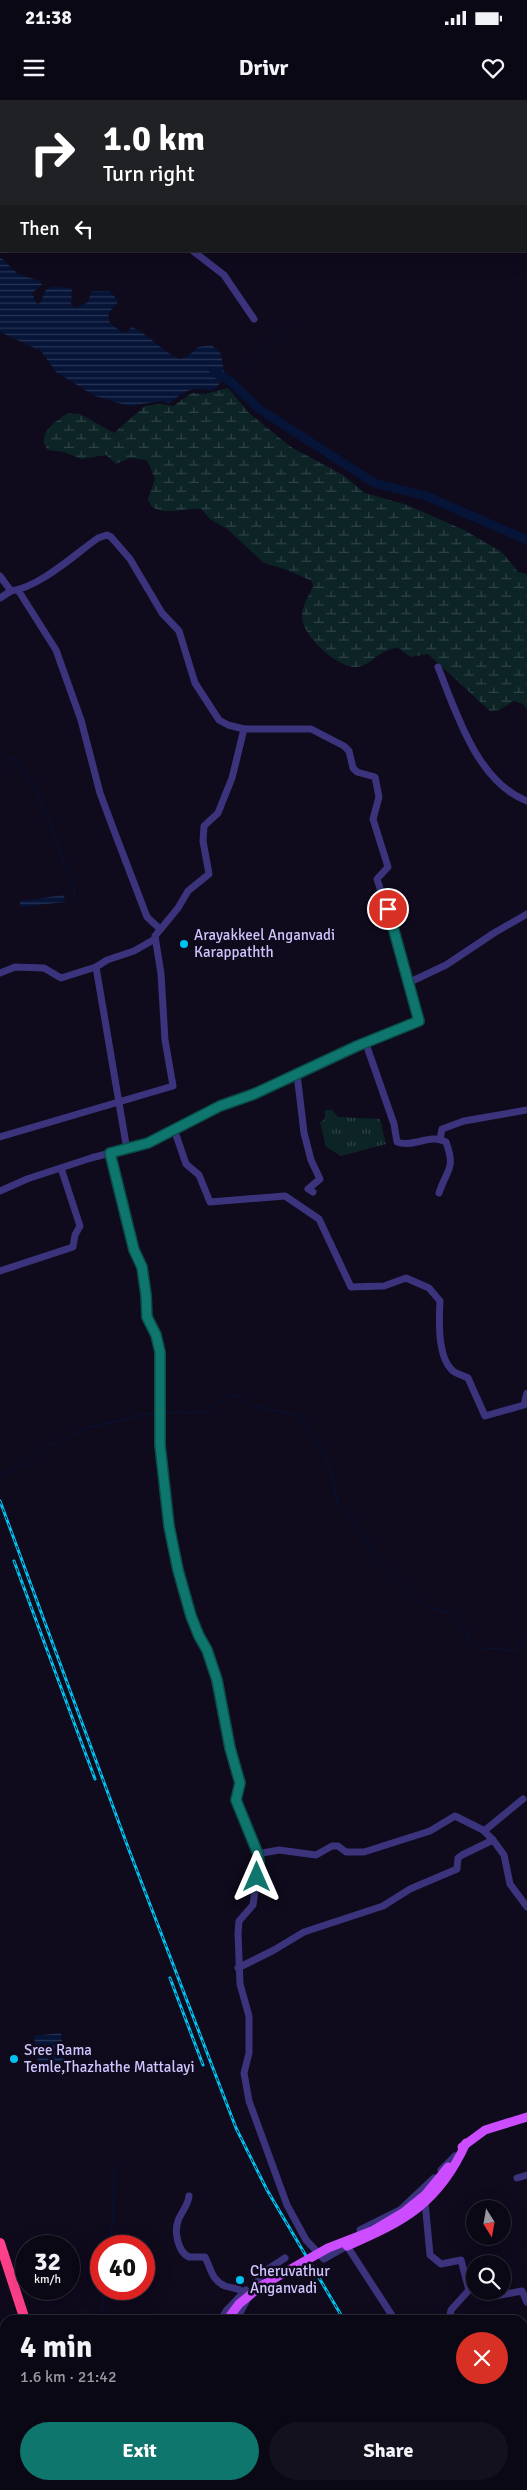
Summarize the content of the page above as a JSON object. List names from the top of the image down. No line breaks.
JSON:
{"places":["Arayakkeel Anganvadi Karappathth","Sree Rama Temle,Thazhathe Mattalayi","Cheruvathur Anganvadi"],"north":"bottom","page":{"status":"21:38","header":"Drivr","turn":["1.0 km","Turn right"],"then":"Then","speed":"32 km/h","limit":"40","heading":["4 min","1.6 km · 21:42"],"buttons":["Exit","Share"]}}
